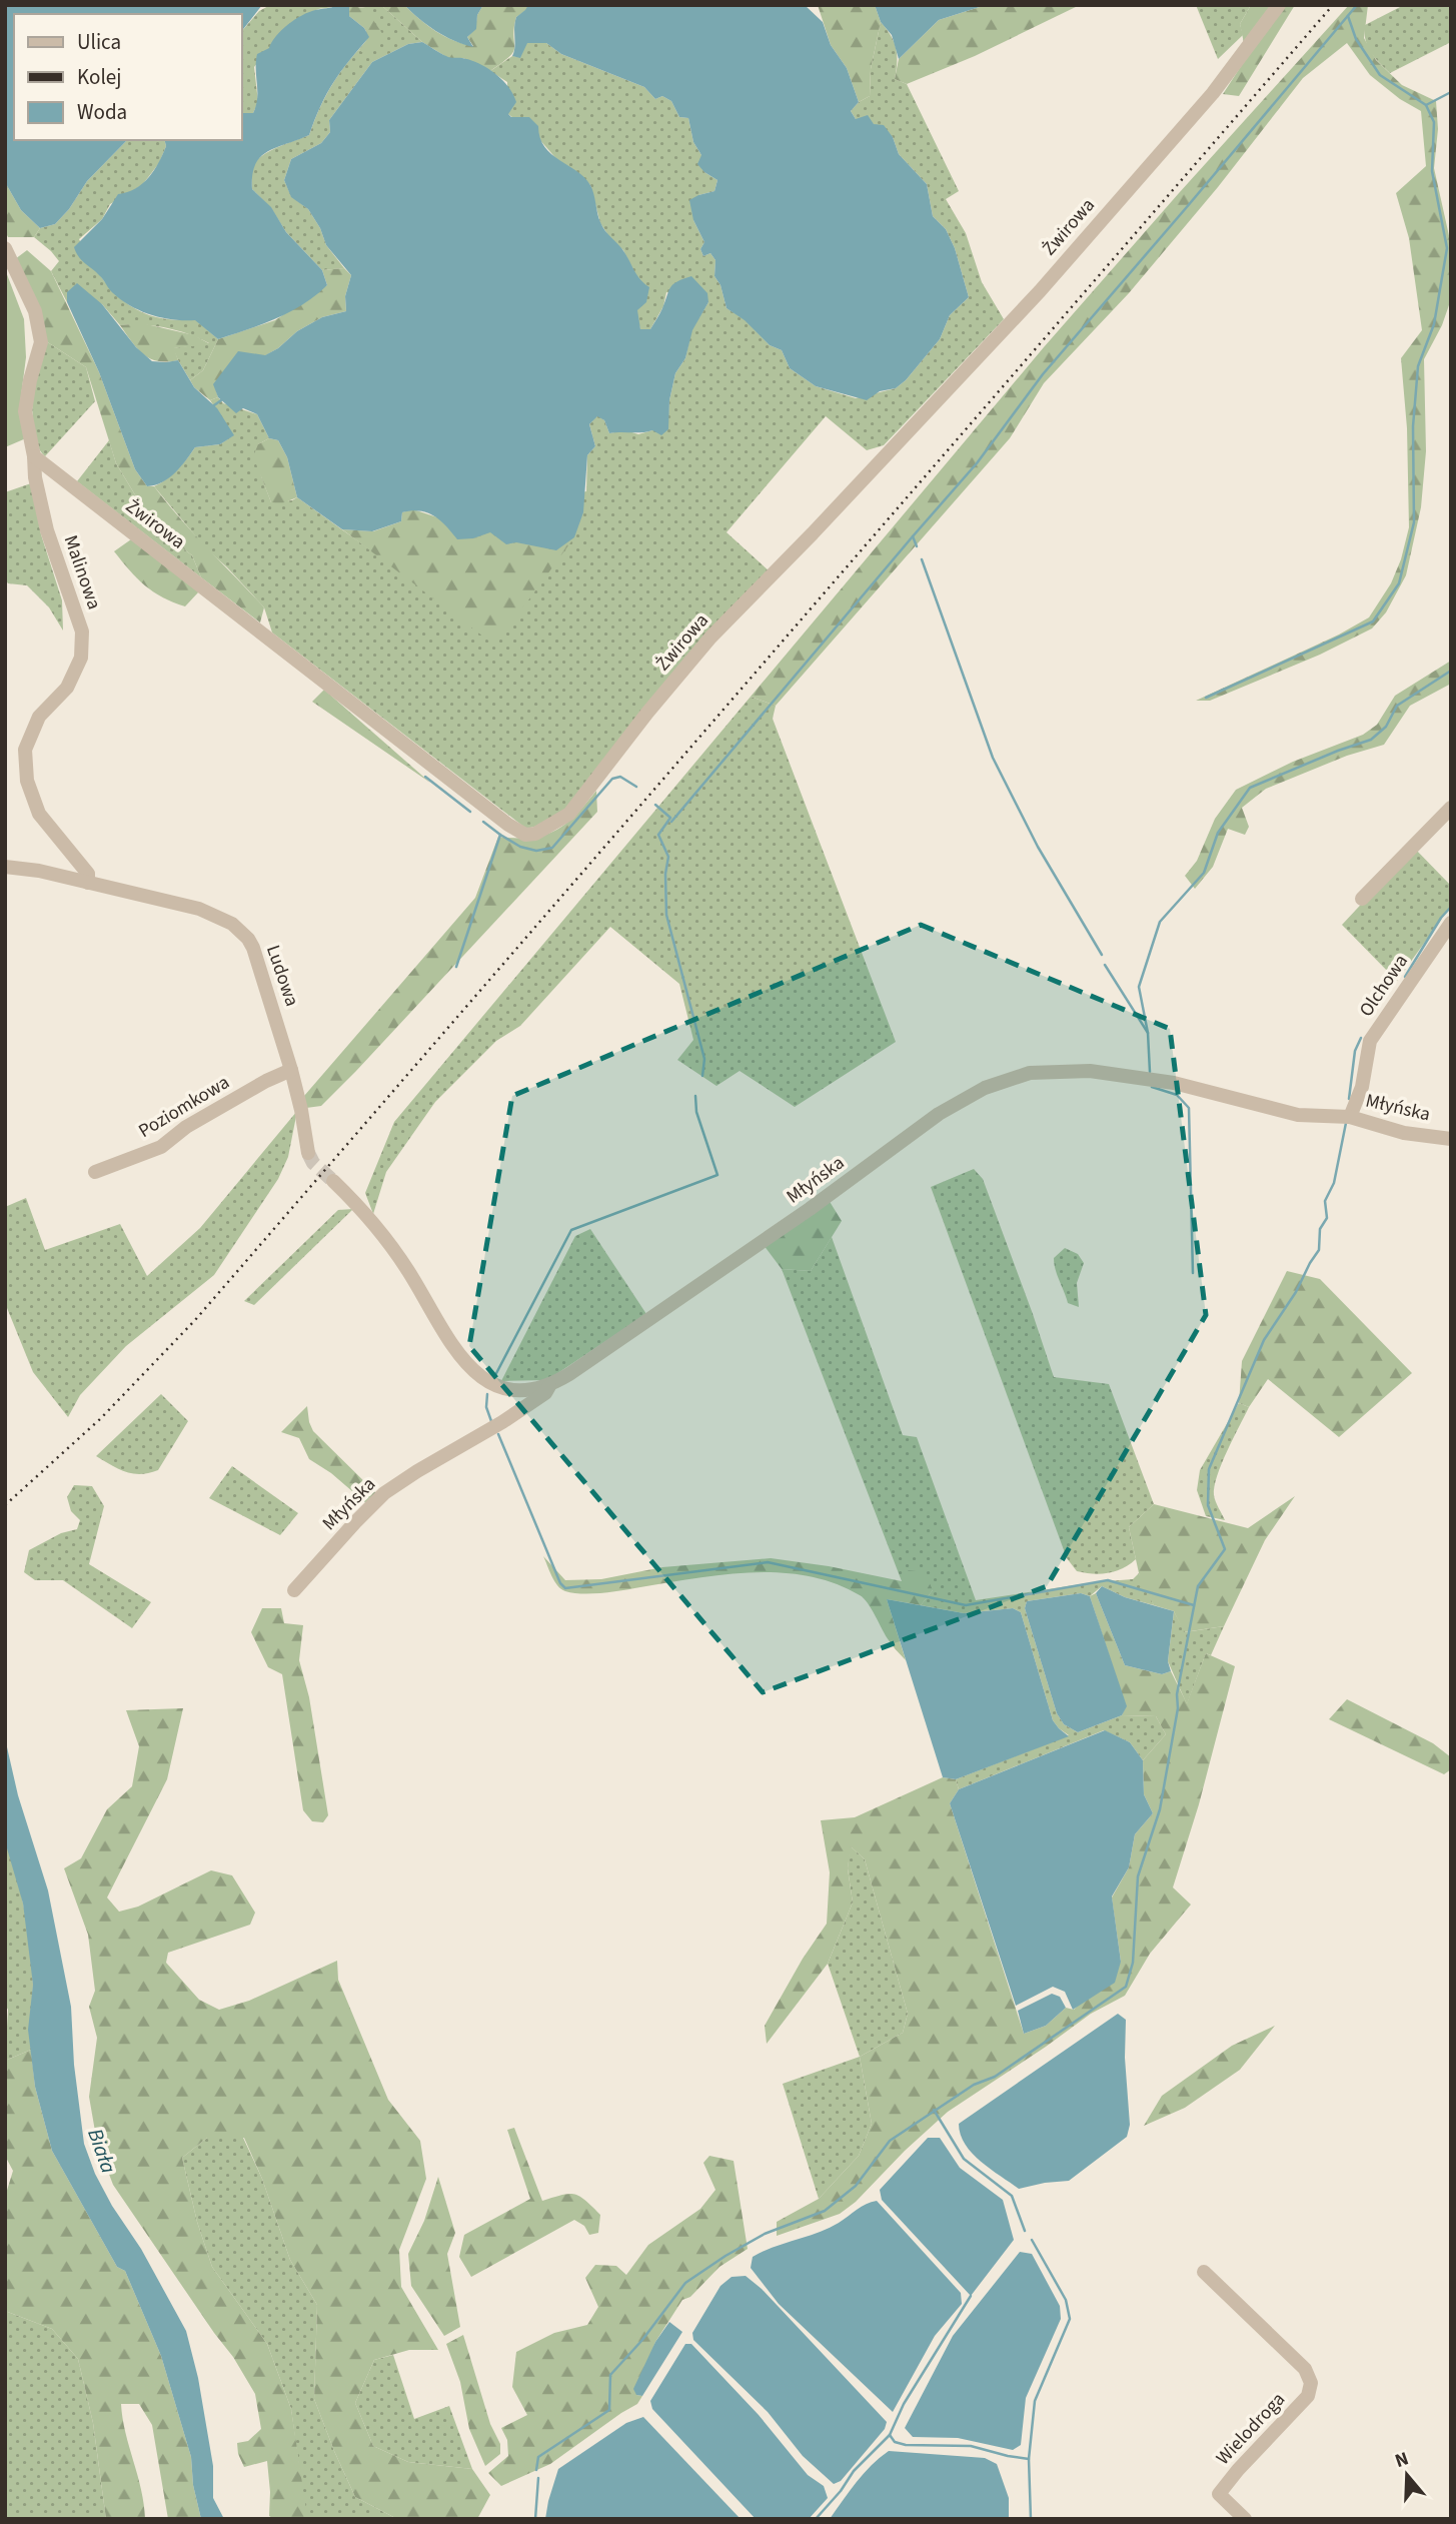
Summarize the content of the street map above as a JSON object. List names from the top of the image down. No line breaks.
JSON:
{"streets":{"street":["Żwirowa","Malinowa","Ludowa","Olchowa","Poziomkowa","Młyńska","Wielodroga"]},"crossings":[["Żwirowa","Malinowa"],["Malinowa","Ludowa"],["Ludowa","Poziomkowa"],["Olchowa","Młyńska"]],"water":["Biała"],"legend":["Ulica","Kolej","Woda"],"north":"top"}
